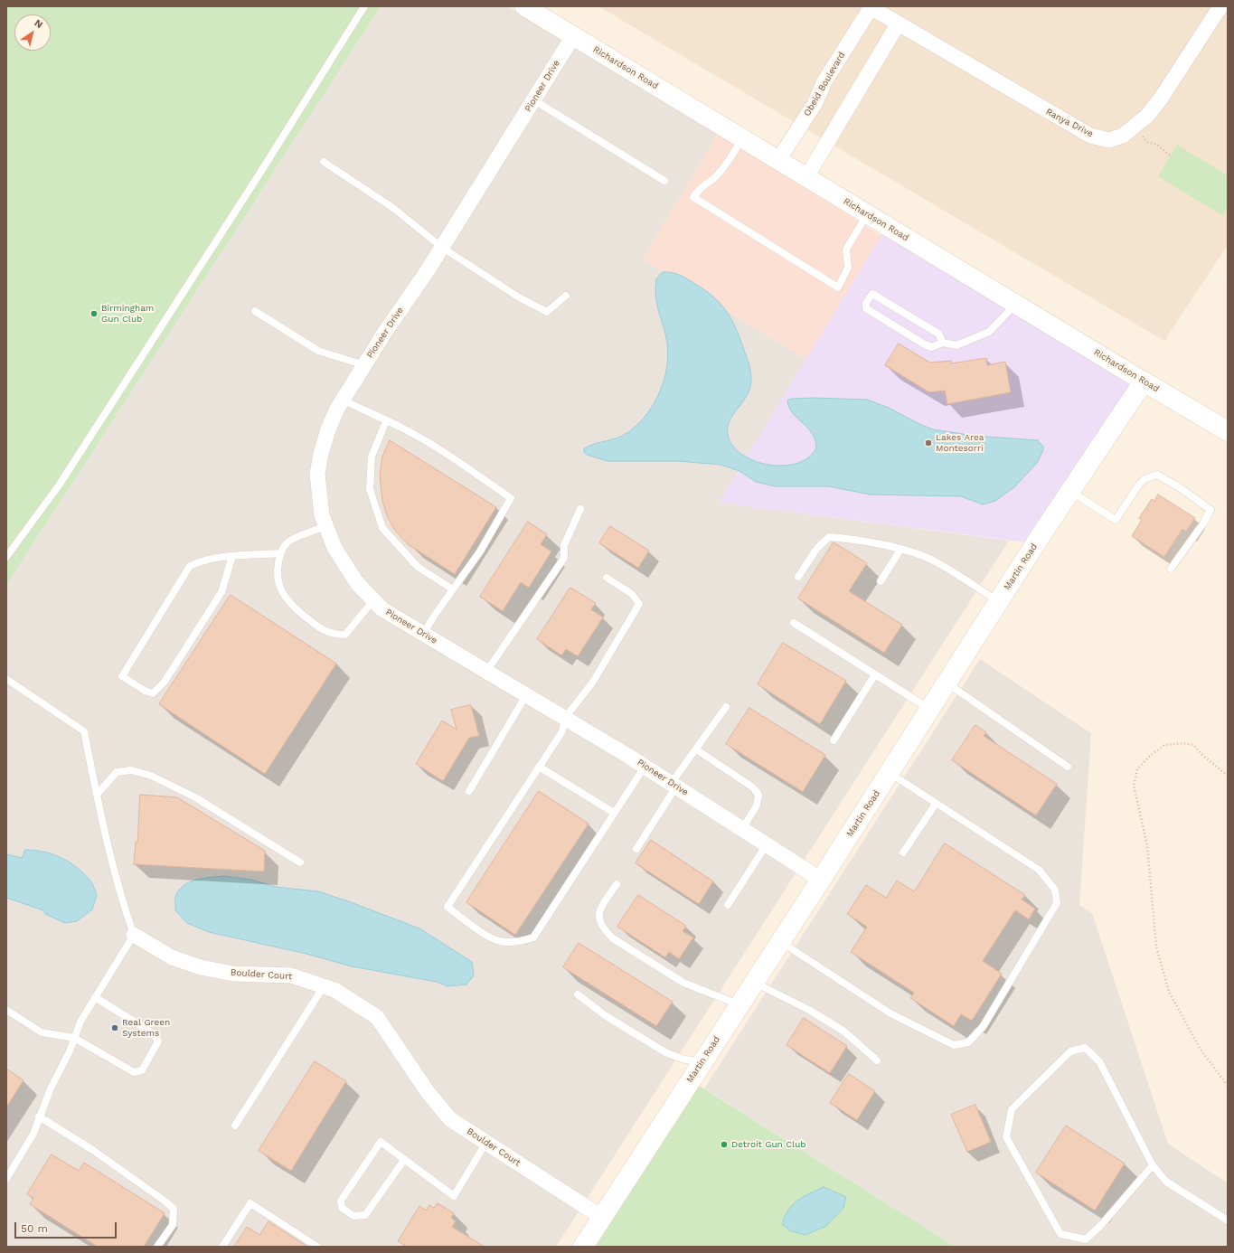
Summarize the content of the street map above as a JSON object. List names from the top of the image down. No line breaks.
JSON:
{"streets":{"main road":["Richardson Road","Martin Road"],"street":["Obeid Boulevard","Pioneer Drive","Ranya Drive","Boulder Court"]},"crossings":[["Richardson Road","Obeid Boulevard"],["Richardson Road","Pioneer Drive"],["Richardson Road","Martin Road"],["Obeid Boulevard","Ranya Drive"],["Pioneer Drive","Martin Road"],["Martin Road","Boulder Court"]],"places":["Birmingham Gun Club","Lakes Area Montesorri","Real Green Systems","Detroit Gun Club"],"scale_bar":"50 m","north":"top right"}
